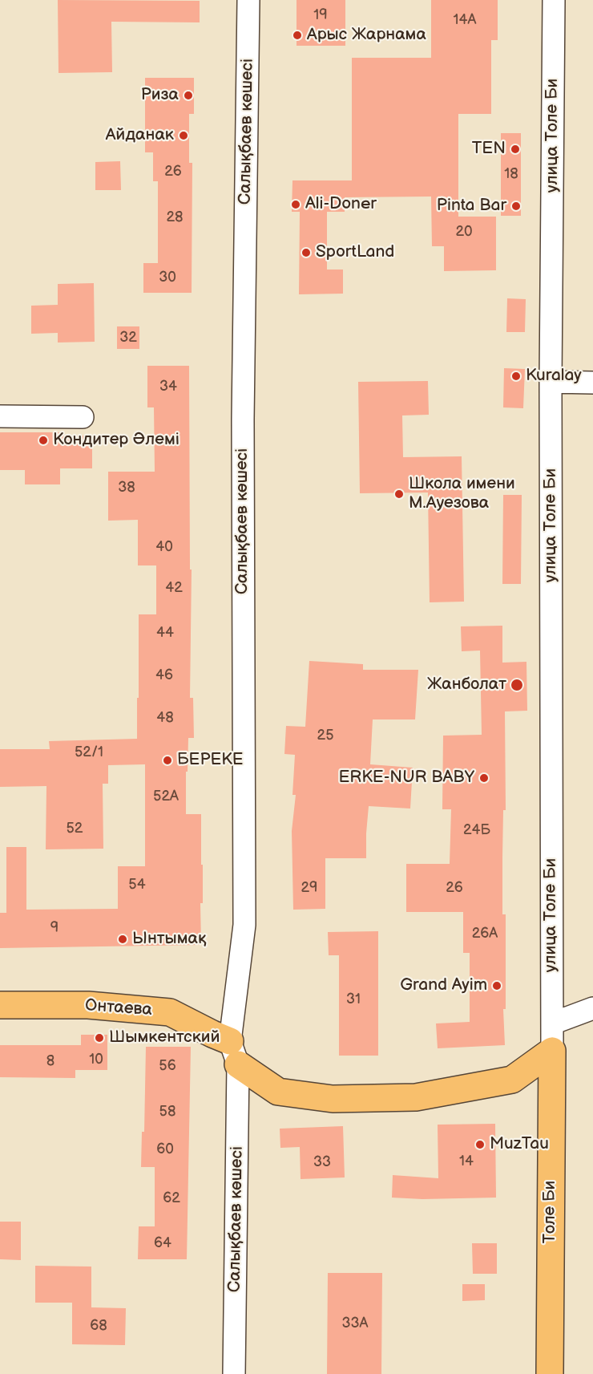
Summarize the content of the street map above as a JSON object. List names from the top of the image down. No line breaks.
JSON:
{"streets":{"main road":["Онтаева","Толе Би"],"street":["Салықбаев көшесі","улица Толе Би"]},"crossings":[["Салықбаев көшесі","Онтаева"],["улица Толе Би","Онтаева"],["улица Толе Би","Толе Би"],["Онтаева","Толе Би"]],"places":["Арыс Жарнама","Риза","Айданак","TEN","Ali-Doner","Pinta Bar","SportLand","Kuralay","Кондитер Әлемі","Школа имени М.Ауезова","Жанболат","БЕРЕКЕ","ERKE-NUR BABY","Ынтымақ","Grand Ayim","Шымкентский","MuzTau"],"house_numbers":["19","14А","26","18","28","20","30","32","34","38","40","42","44","46","48","25","52/1","52А","52","24Б","54","29","26","9","26А","31","10","8","56","58","60","14","33","62","64","33А","68"]}
